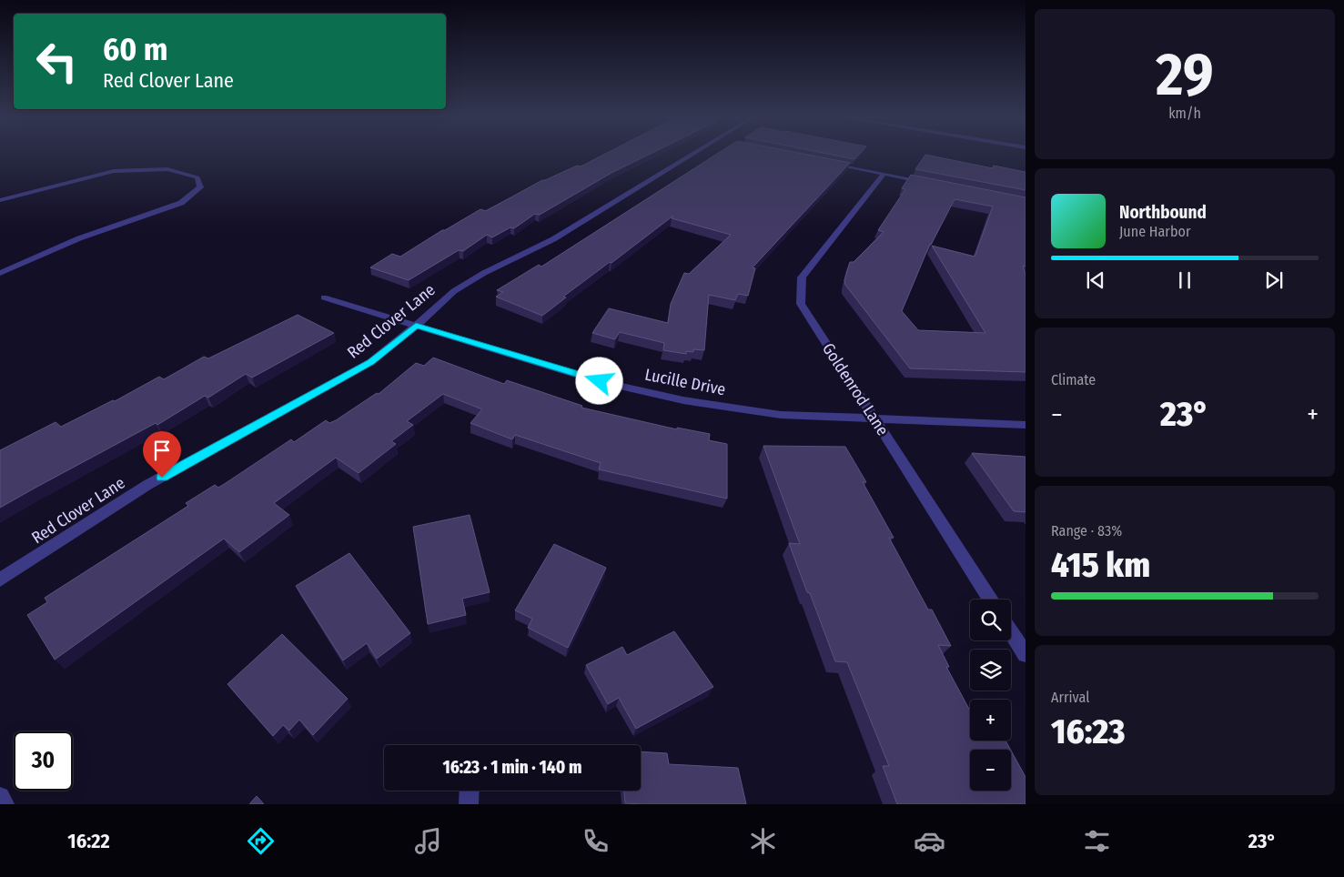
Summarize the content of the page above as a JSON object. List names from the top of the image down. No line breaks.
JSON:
{"streets":{"street":["Red Clover Lane","Lucille Drive","Goldenrod Lane"]},"crossings":[["Red Clover Lane","Lucille Drive"],["Lucille Drive","Goldenrod Lane"]],"page":{"tile":[["29","km/h"],"Climate",["Range · 83%","415 km"],["Arrival","16:23"]],"turn":["60 m","Red Clover Lane"],"song":["Northbound","June Harbor"],"heat":["−","23°","+"],"map_buttons":["+","−"],"limit":"30","trip":"16:23 · 1 min · 140 m","tabs":["16:22","23°"]}}
